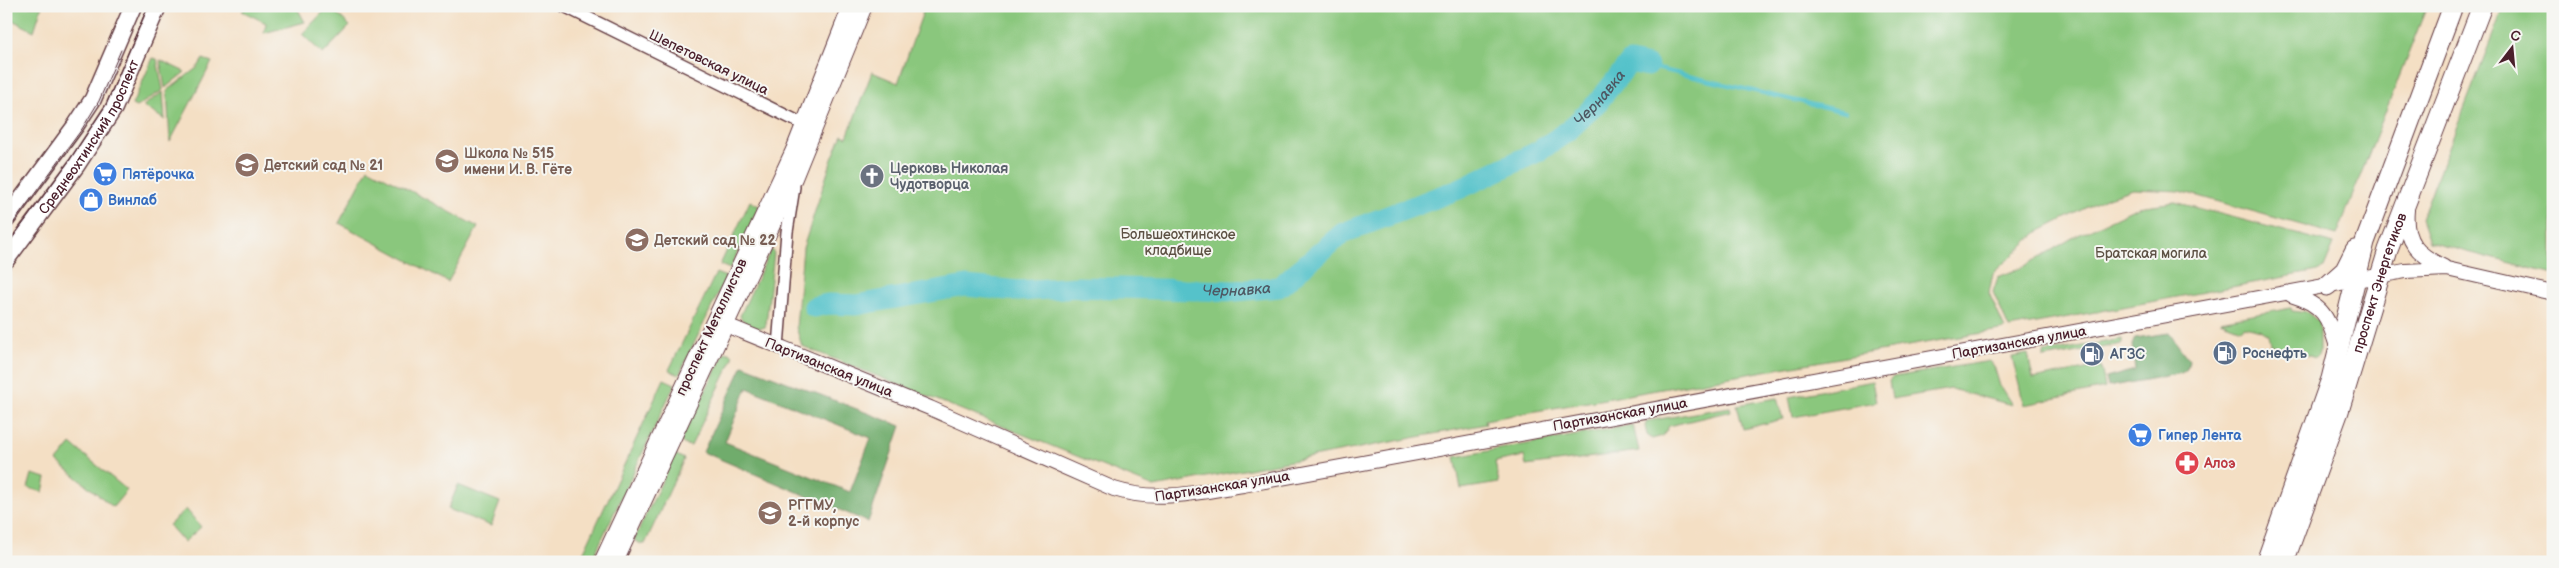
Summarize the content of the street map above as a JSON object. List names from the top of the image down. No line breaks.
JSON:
{"streets":{"main road":["Среднеохтинский проспект","проспект Энергетиков"],"street":["Шепетовская улица","проспект Металлистов","Партизанская улица"]},"crossings":[["Шепетовская улица","проспект Металлистов"],["проспект Энергетиков","Партизанская улица"],["проспект Металлистов","Партизанская улица"]],"water":["Чернавка"],"parks":["Большеохтинское кладбище","Братская могила"],"places":{"school or university":["Школа № 515 имени И. В. Гёте","Детский сад № 21","Детский сад № 22","РГГМУ, 2-й корпус"],"supermarket":["Пятёрочка","Гипер Лента"],"church":["Церковь Николая Чудотворца"],"shop":["Винлаб"],"fuel station":["Роснефть","АГЗС"],"pharmacy":["Алоэ"]},"north":"top"}
